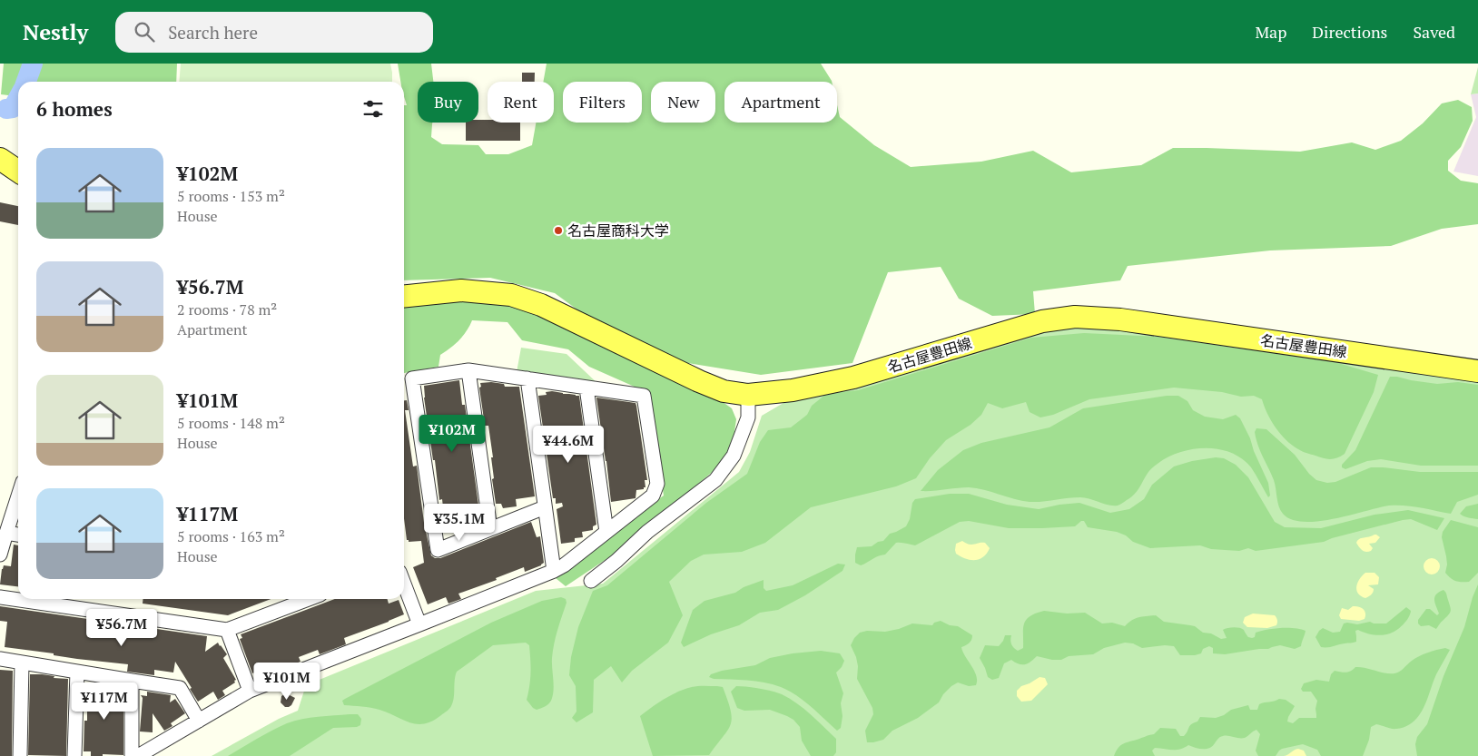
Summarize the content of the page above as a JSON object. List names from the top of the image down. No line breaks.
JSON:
{"streets":{"main road":["名古屋豊田線"]},"places":["名古屋商科大学"],"page":{"header":"Nestly","search":"Search here","nav":["Map","Directions","Saved"],"chip":["Buy","Rent","Filters","New","Apartment"],"heading":"6 homes","list":[{"name":"¥102M","note":"5 rooms · 153 m² · House"},{"name":"¥56.7M","note":"2 rooms · 78 m² · Apartment"},{"name":"¥101M","note":"5 rooms · 148 m² · House"},{"name":"¥117M","note":"5 rooms · 163 m² · House"}],"price":["¥102M","¥44.6M","¥35.1M","¥56.7M","¥101M","¥117M"]}}
